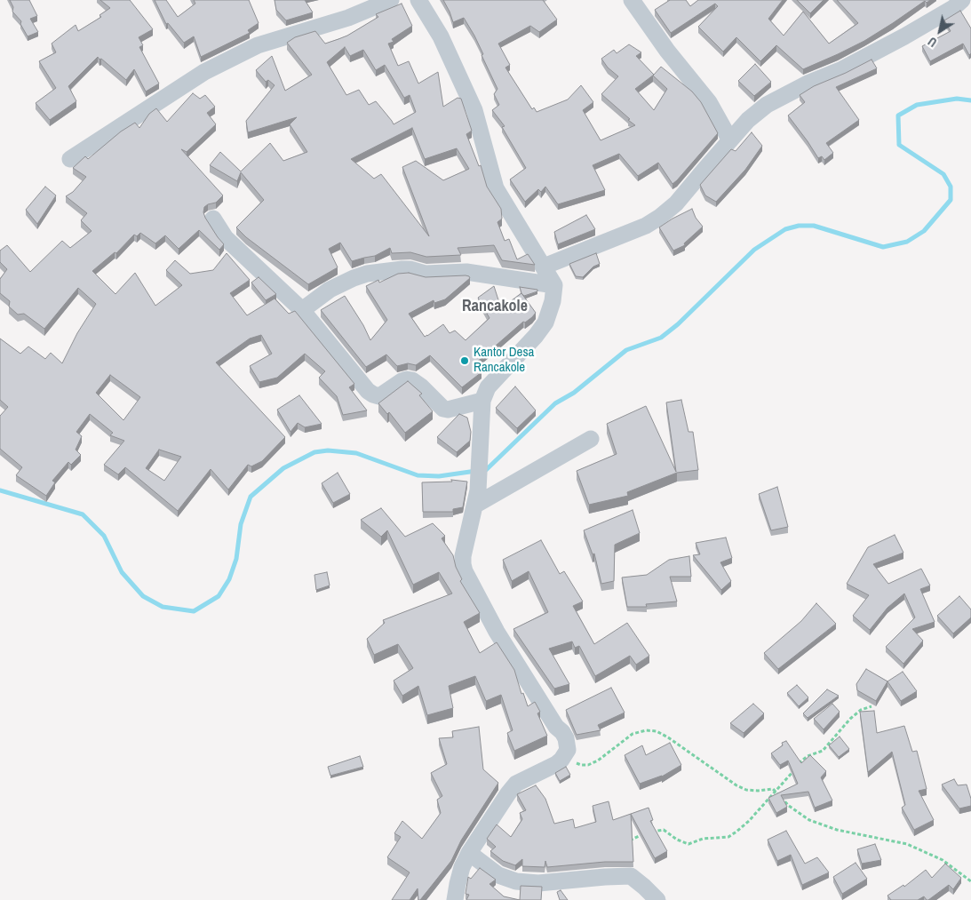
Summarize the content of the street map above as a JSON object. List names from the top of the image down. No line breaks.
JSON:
{"districts":["Rancakole"],"places":["Kantor Desa Rancakole"],"north":"bottom left"}
